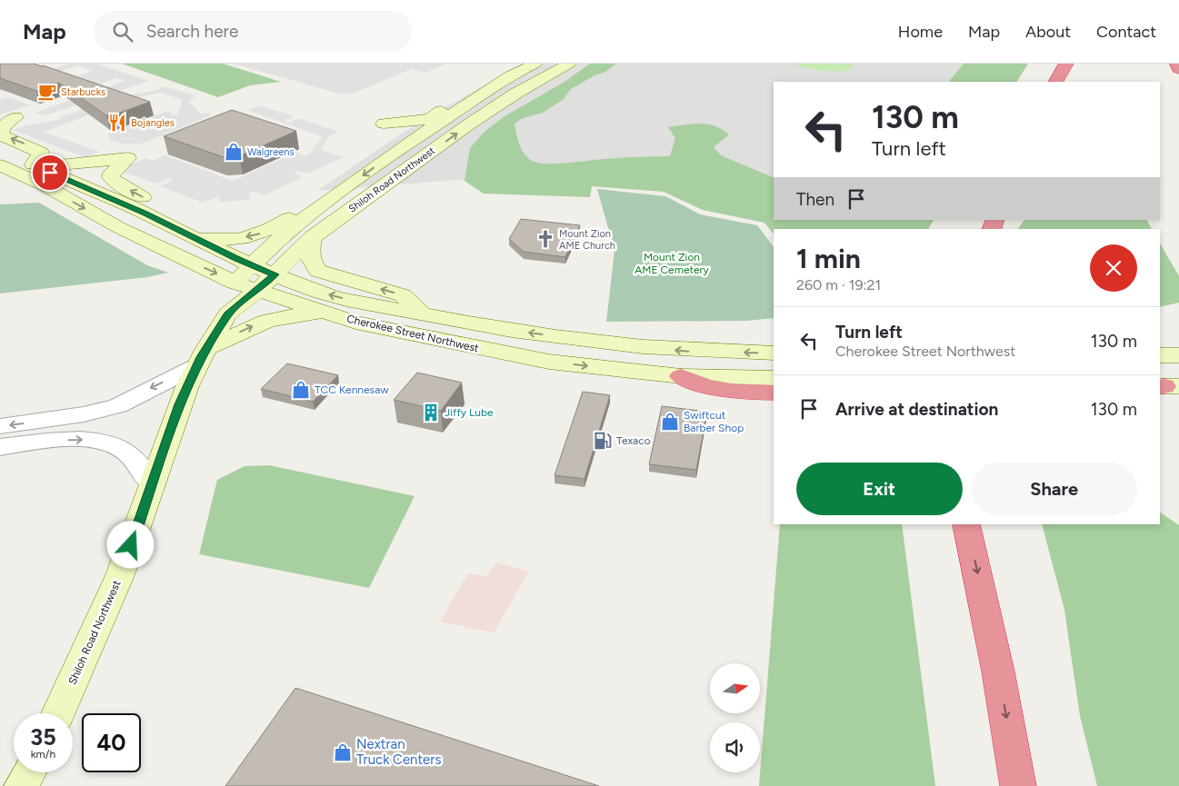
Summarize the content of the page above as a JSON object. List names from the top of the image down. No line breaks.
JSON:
{"streets":{"main road":["Shiloh Road Northwest","Cherokee Street Northwest"]},"crossings":[["Shiloh Road Northwest","Cherokee Street Northwest"]],"parks":["Mount Zion AME Cemetery"],"places":{"cafe":["Starbucks"],"restaurant":["Bojangles"],"shop":["Walgreens","TCC Kennesaw","Swiftcut Barber Shop","Nextran Truck Centers"],"church":["Mount Zion AME Church"],"building":["Jiffy Lube"],"fuel station":["Texaco"]},"north":"right","page":{"header":"Map","search":"Search here","nav":["Home","Map","About","Contact"],"turn":["130 m","Turn left"],"then":"Then","heading":["1 min","260 m · 19:21"],"list":[{"name":"Turn left","note":"Cherokee Street Northwest","value":"130 m"},{"name":"Arrive at destination","value":"130 m"}],"buttons":["Exit","Share"],"speed":"35 km/h","limit":"40"}}
